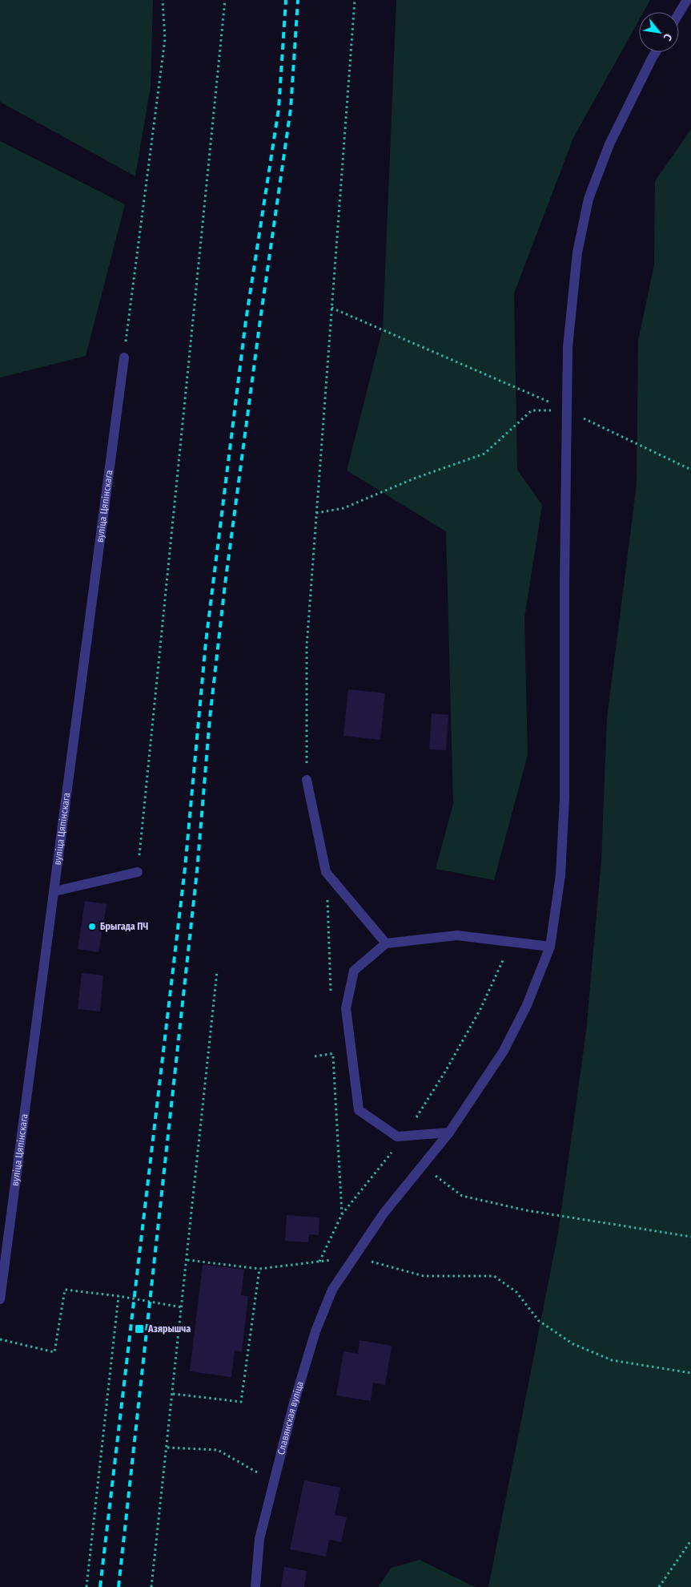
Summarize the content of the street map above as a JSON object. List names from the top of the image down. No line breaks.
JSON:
{"streets":{"street":["вуліца Цяпінскага","Славянская вуліца"]},"places":{"other":["Брыгада ПЧ"],"transit":["Азярышча"]},"north":"bottom right"}
